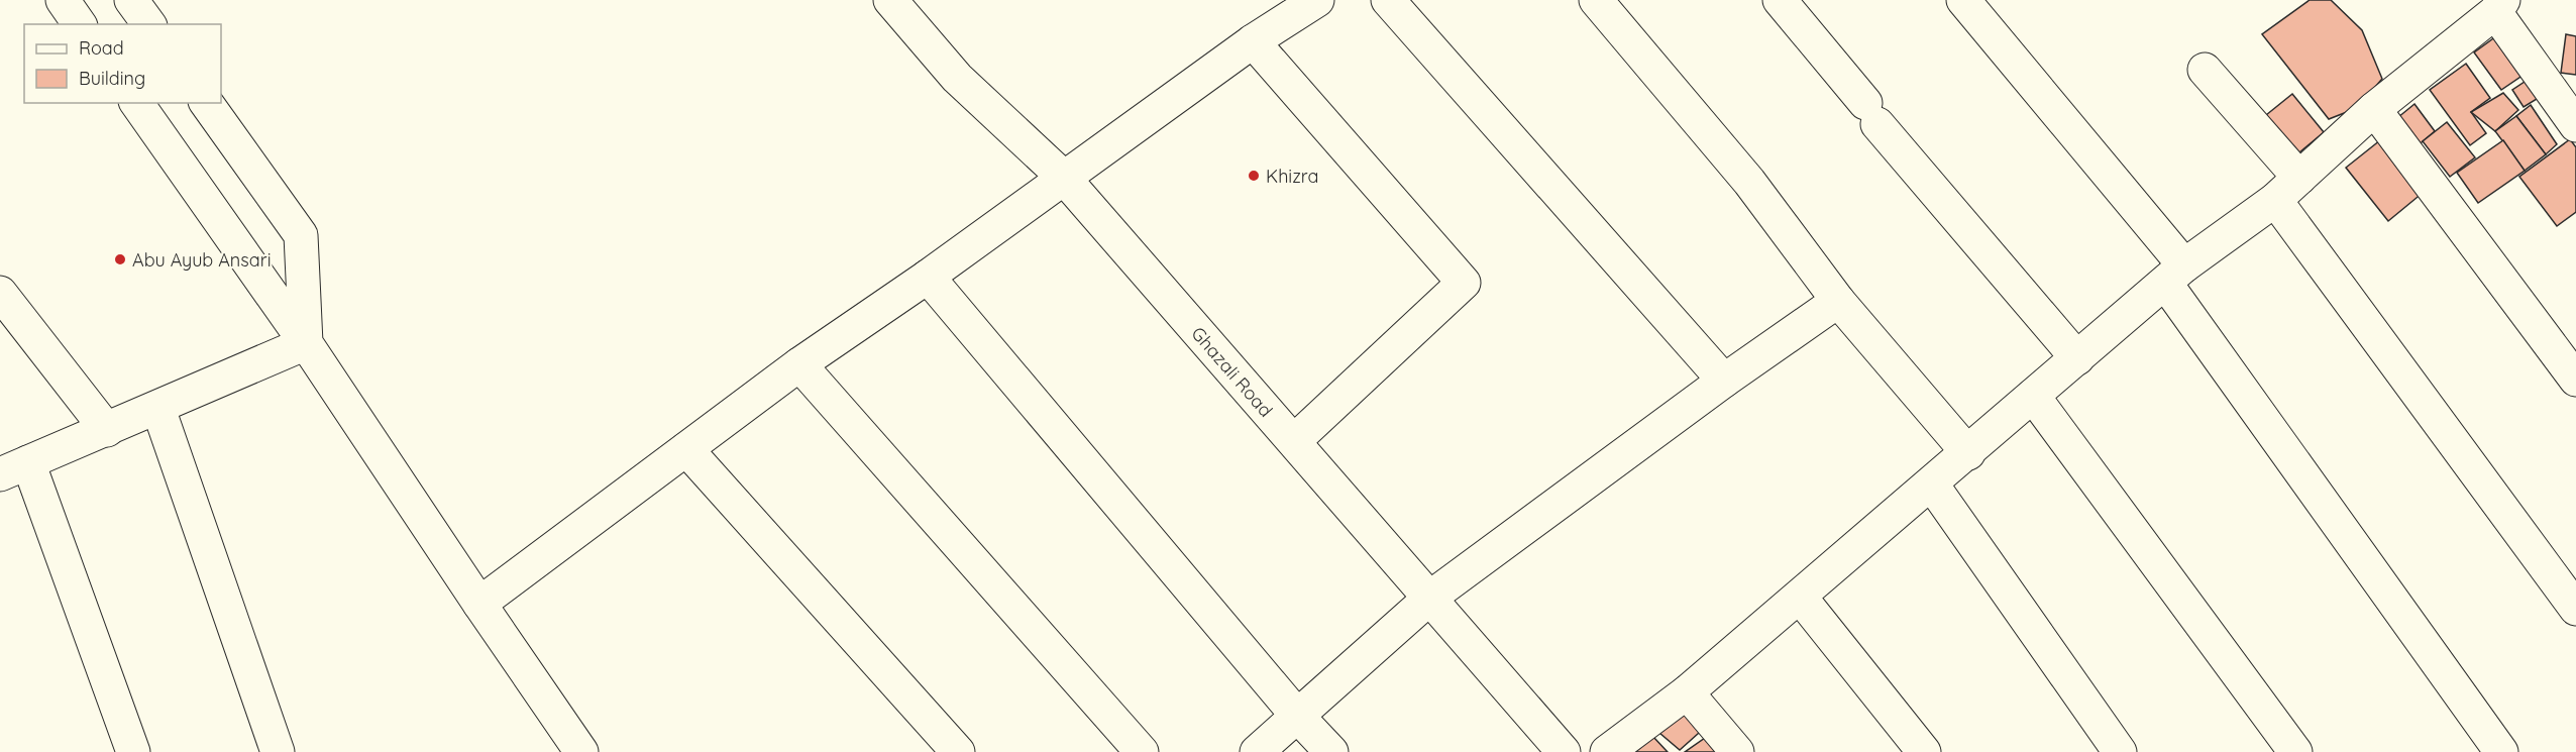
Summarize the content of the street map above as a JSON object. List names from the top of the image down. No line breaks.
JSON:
{"streets":{"street":["Ghazali Road"]},"places":["Khizra","Abu Ayub Ansari"],"legend":["Road","Building"]}
